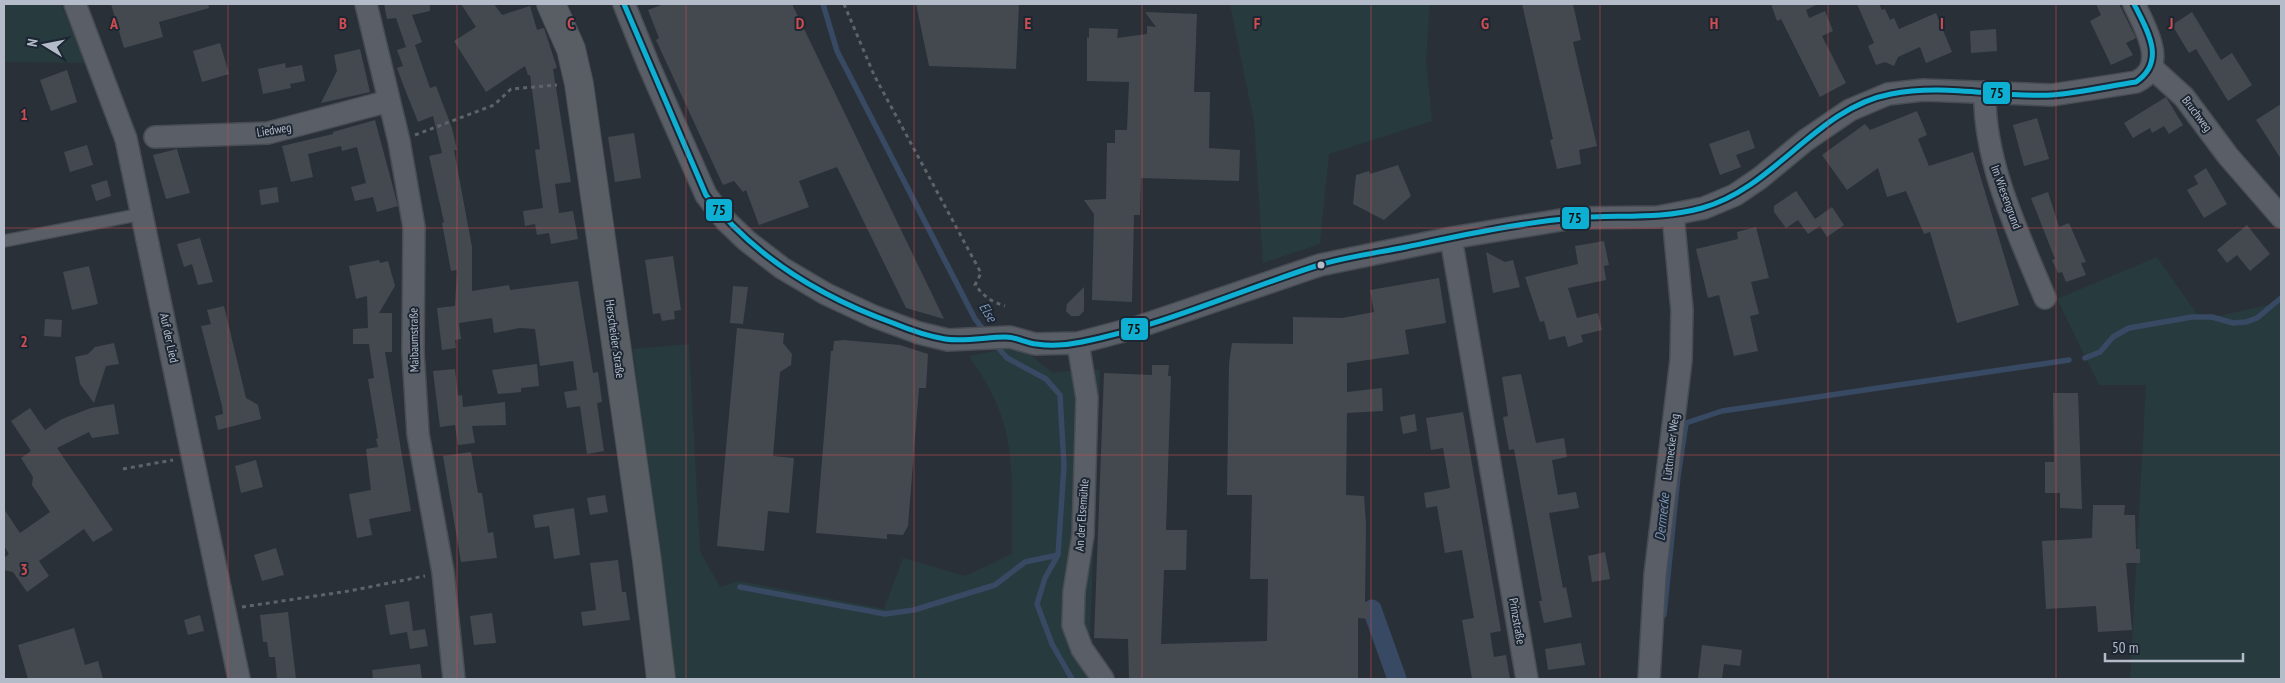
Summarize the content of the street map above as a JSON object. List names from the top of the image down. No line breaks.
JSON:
{"streets":{"main road":["Herscheider Straße"],"street":["Bruchweg","Liedweg","Im Wiesengrund","Auf der Lied","Maibaumstraße","Lüttmecker Weg","An der Elsemühle","Prinzstraße"]},"crossings":[["Liedweg","Maibaumstraße"]],"water":["Else","Dermecke"],"lines":["transit line 75"],"scale_bar":"50 m","north":"left","grid":{"columns":["A","B","C","D","E","F","G","H","I","J"],"rows":["1","2","3"]}}
